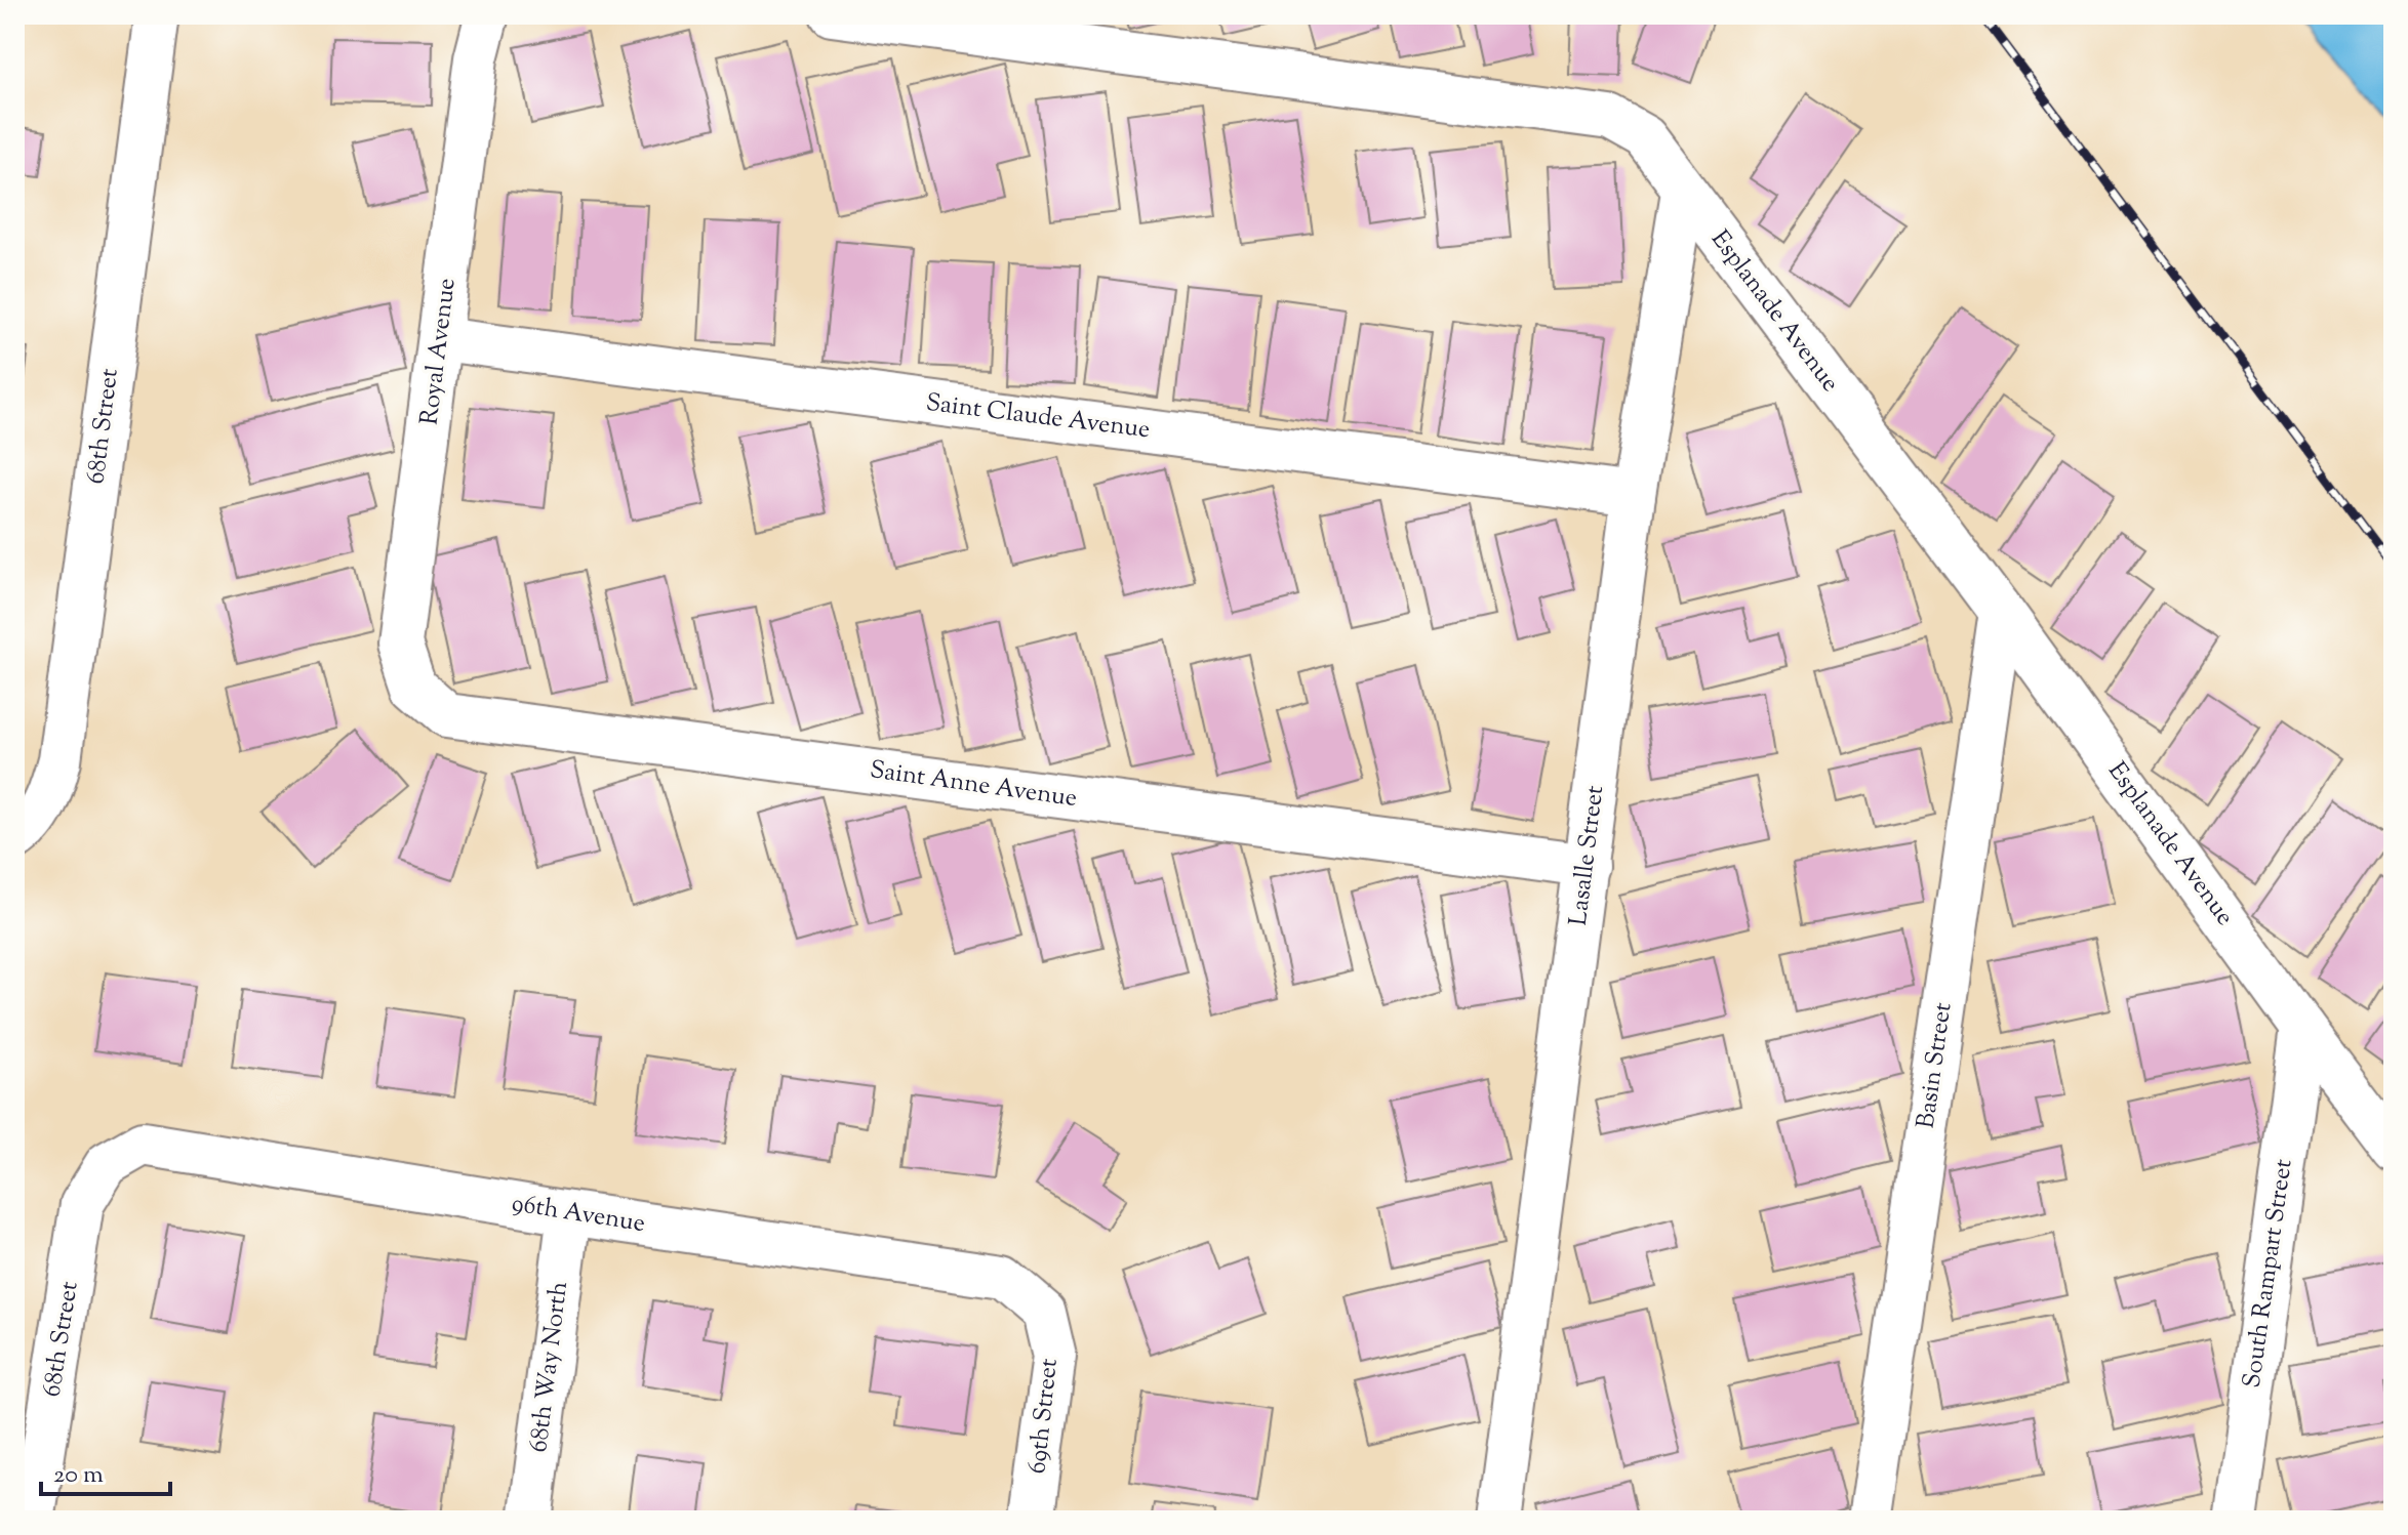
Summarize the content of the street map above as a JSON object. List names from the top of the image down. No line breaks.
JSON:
{"streets":{"street":["Esplanade Avenue","Royal Avenue","Saint Claude Avenue","68th Street","Saint Anne Avenue","Lasalle Street","Basin Street","96th Avenue","South Rampart Street","68th Way North","69th Street"]},"crossings":[["Esplanade Avenue","Lasalle Street"],["Esplanade Avenue","Basin Street"],["Esplanade Avenue","South Rampart Street"],["Royal Avenue","Saint Claude Avenue"],["Royal Avenue","Saint Anne Avenue"],["Saint Claude Avenue","Lasalle Street"],["68th Street","96th Avenue"],["Saint Anne Avenue","Lasalle Street"],["96th Avenue","68th Way North"],["96th Avenue","69th Street"]],"scale_bar":"20 m"}
